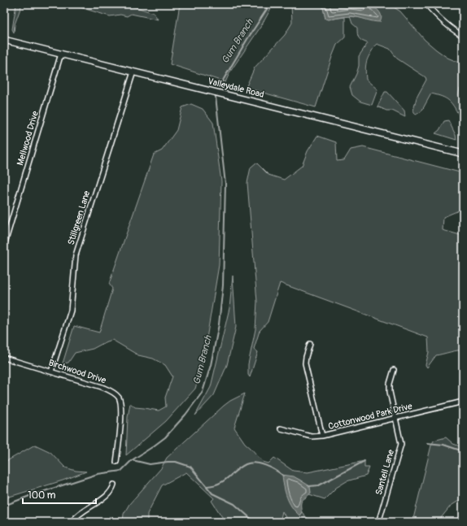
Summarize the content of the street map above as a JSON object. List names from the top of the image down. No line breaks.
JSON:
{"streets":{"street":["Valleydale Road","Mellwood Drive","Stillgreen Lane","Birchwood Drive","Cottonwood Park Drive","Santell Lane"]},"crossings":[["Valleydale Road","Mellwood Drive"],["Valleydale Road","Stillgreen Lane"],["Stillgreen Lane","Birchwood Drive"],["Cottonwood Park Drive","Santell Lane"]],"water":["Gum Branch"],"scale_bar":"100 m"}
